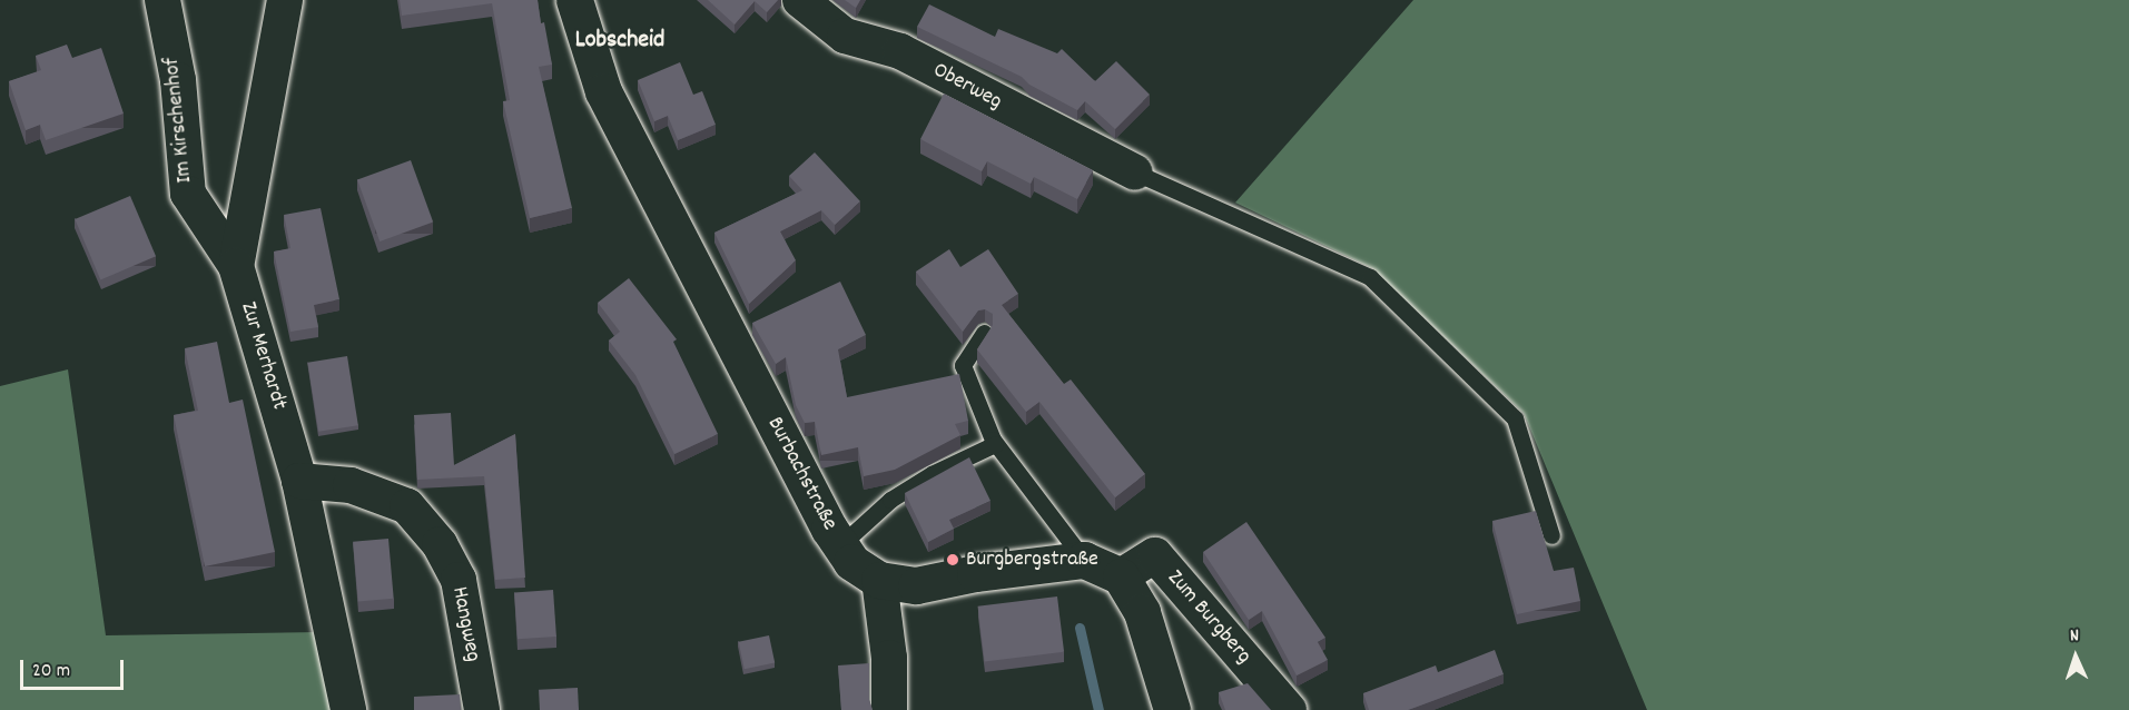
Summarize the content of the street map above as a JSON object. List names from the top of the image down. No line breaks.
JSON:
{"streets":{"street":["Oberweg","Im Kirschenhof","Zur Merhardt","Burbachstraße","Zum Burgberg","Hangweg"]},"crossings":[["Im Kirschenhof","Zur Merhardt"],["Zur Merhardt","Hangweg"]],"districts":["Lobscheid"],"places":["Burgbergstraße"],"scale_bar":"20 m","north":"top"}
